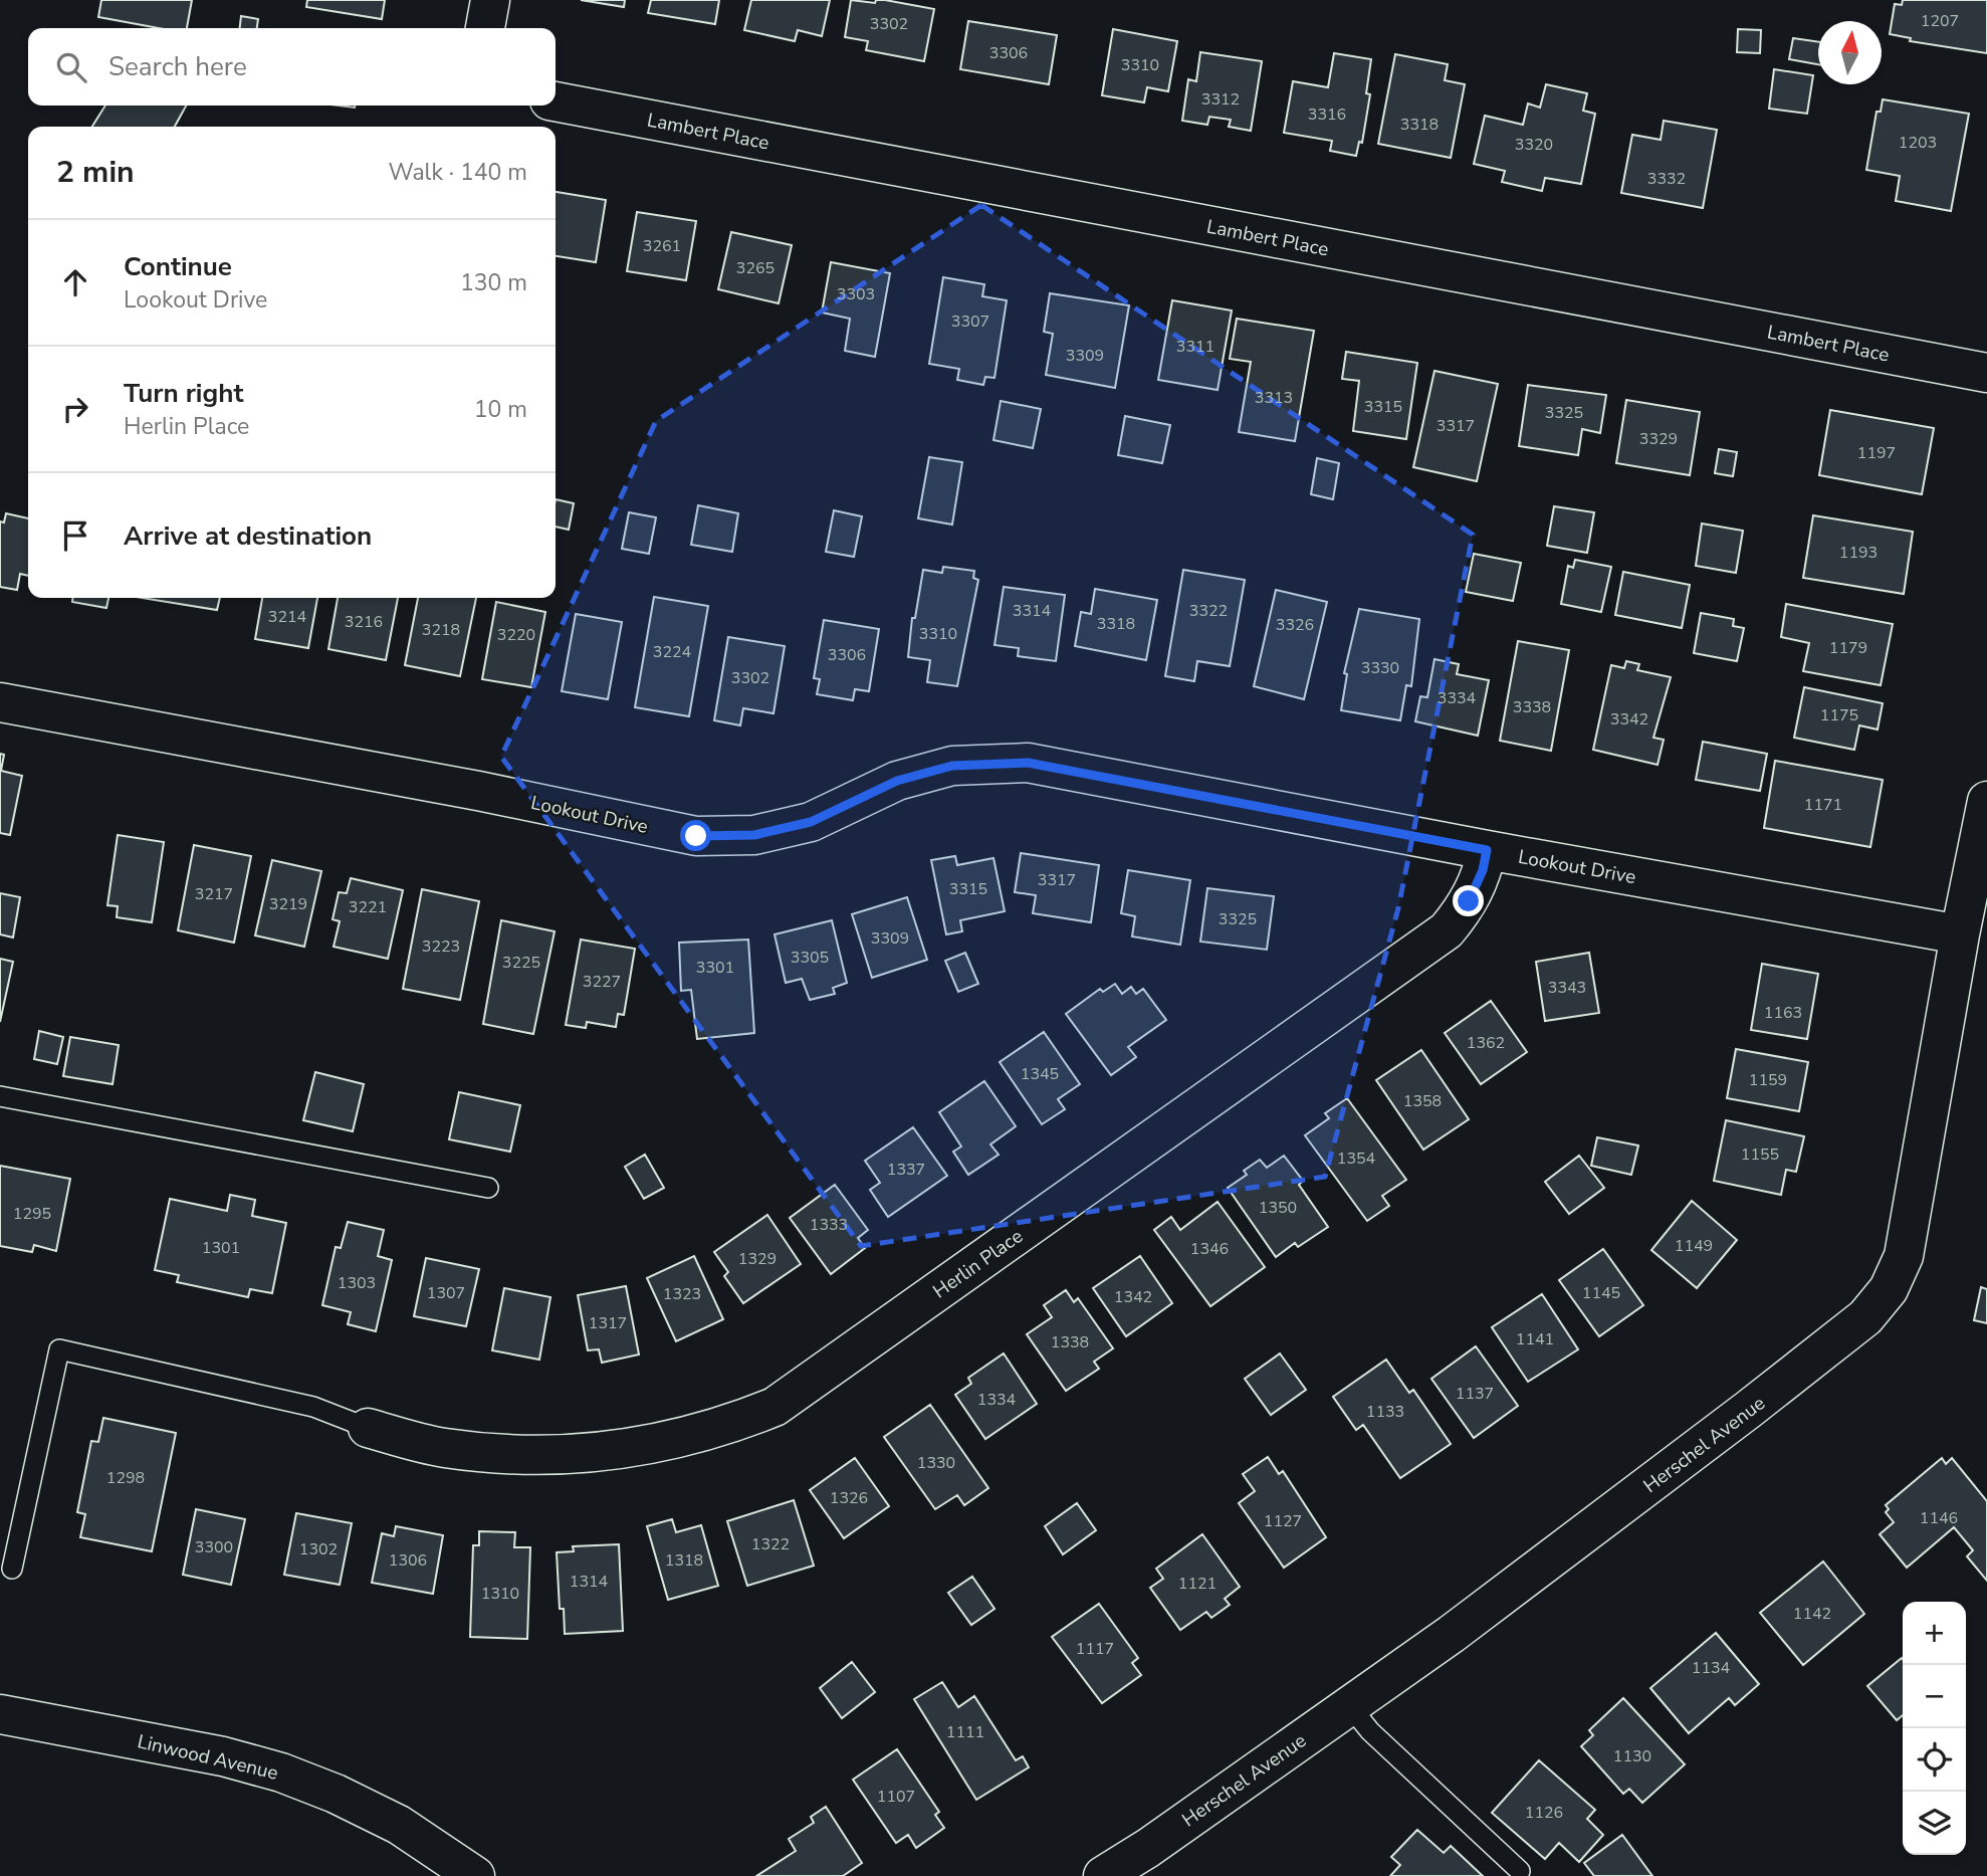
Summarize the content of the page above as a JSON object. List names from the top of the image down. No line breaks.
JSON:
{"streets":{"street":["Lambert Place","Lookout Drive","Herlin Place","Herschel Avenue","Linwood Avenue"]},"crossings":[["Lookout Drive","Herlin Place"],["Lookout Drive","Herschel Avenue"]],"house_numbers":["1207","3302","3306","3310","3312","3316","3318","1203","3320","3332","3261","3265","3303","3307","3311","3309","3313","3315","3325","3317","3329","1197","1193","3314","3322","3214","3216","3318","3326","3218","3310","3220","1179","3224","3306","3330","3302","3334","3338","1175","3342","1171","3317","3315","3217","3219","3221","3325","3309","3223","3305","3225","3301","3227","3343","1163","1362","1345","1159","1358","1155","1354","1337","1350","1295","1333","1149","1301","1346","1329","1303","1307","1145","1323","1342","1317","1141","1338","1137","1334","1133","1330","1298","1326","1146","1127","1322","3300","1302","1306","1318","1314","1121","1310","1142","1117","1134","1111","1130","1107","1126"],"north":"top","page":{"search":"Search here","heading":["2 min","Walk · 140 m"],"list":[["Continue","Lookout Drive","130 m"],["Turn right","Herlin Place","10 m"],"Arrive at destination"],"map_buttons":["+","−"]}}
